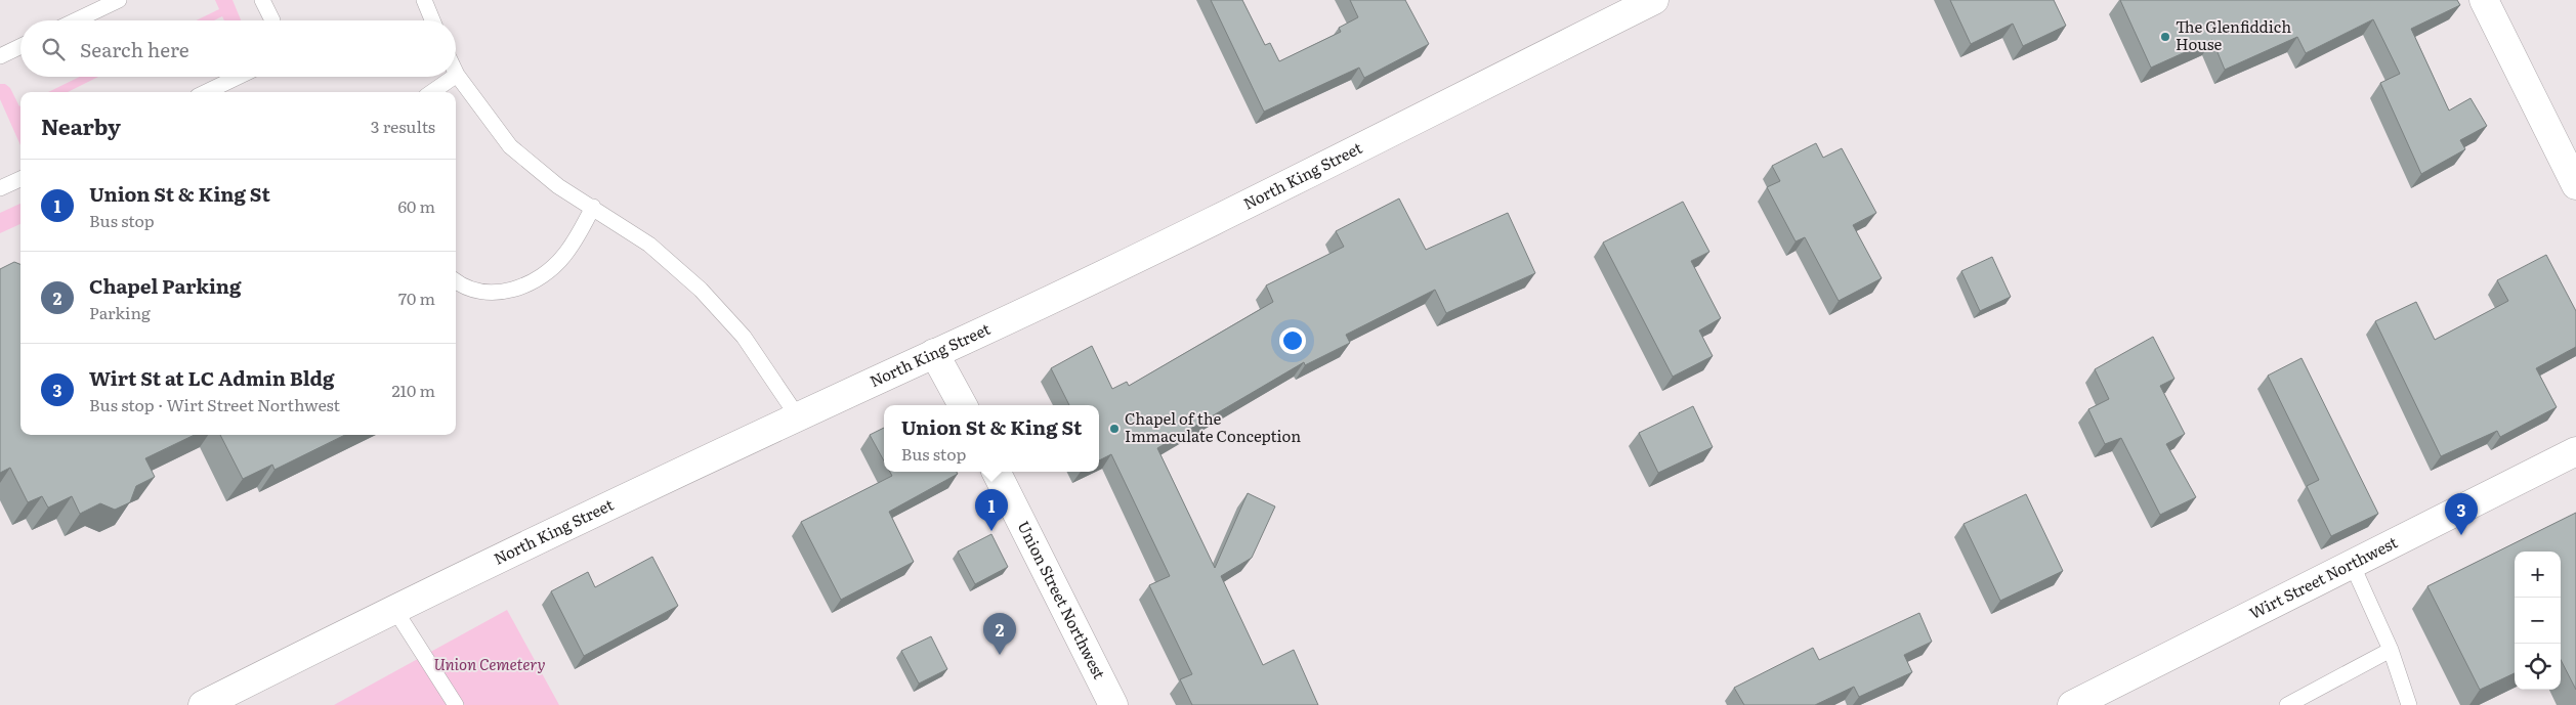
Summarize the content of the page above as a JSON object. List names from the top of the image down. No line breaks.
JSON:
{"streets":{"main road":["North King Street","Wirt Street Northwest","Union Street Northwest"]},"parks":["Union Cemetery"],"places":["The Glenfiddich House","Chapel of the Immaculate Conception"],"page":{"search":"Search here","heading":["Nearby","3 results"],"list":[{"mark":"1","name":"Union St & King St","note":"Bus stop","value":"60 m"},{"mark":"2","name":"Chapel Parking","note":"Parking","value":"70 m"},{"mark":"3","name":"Wirt St at LC Admin Bldg","note":"Bus stop · Wirt Street Northwest","value":"210 m"}],"popup":["Union St & King St","Bus stop"],"pins":["1","3","2"],"map_buttons":["+","−"]}}
